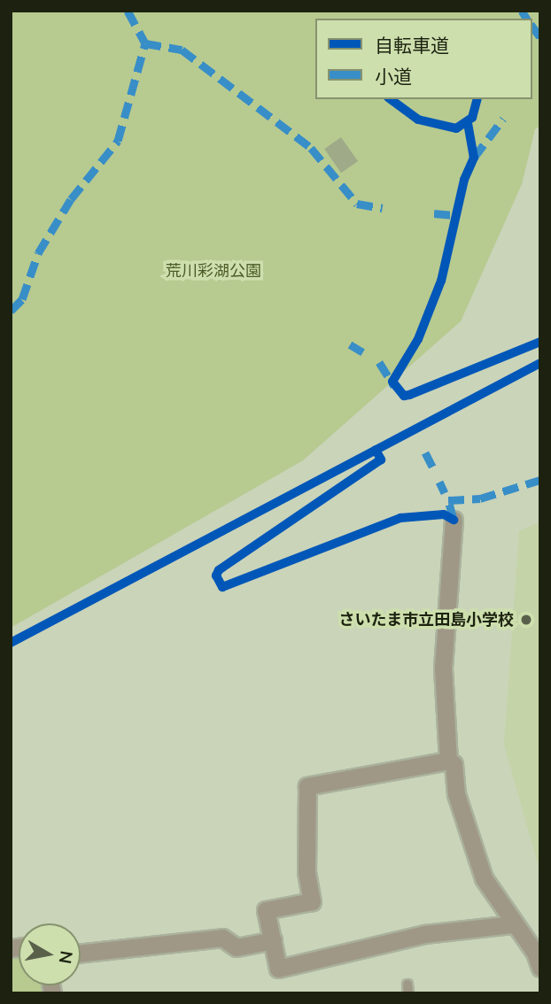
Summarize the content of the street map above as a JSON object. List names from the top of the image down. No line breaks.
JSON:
{"parks":["荒川彩湖公園"],"places":["さいたま市立田島小学校"],"legend":["自転車道","小道"],"north":"right"}
